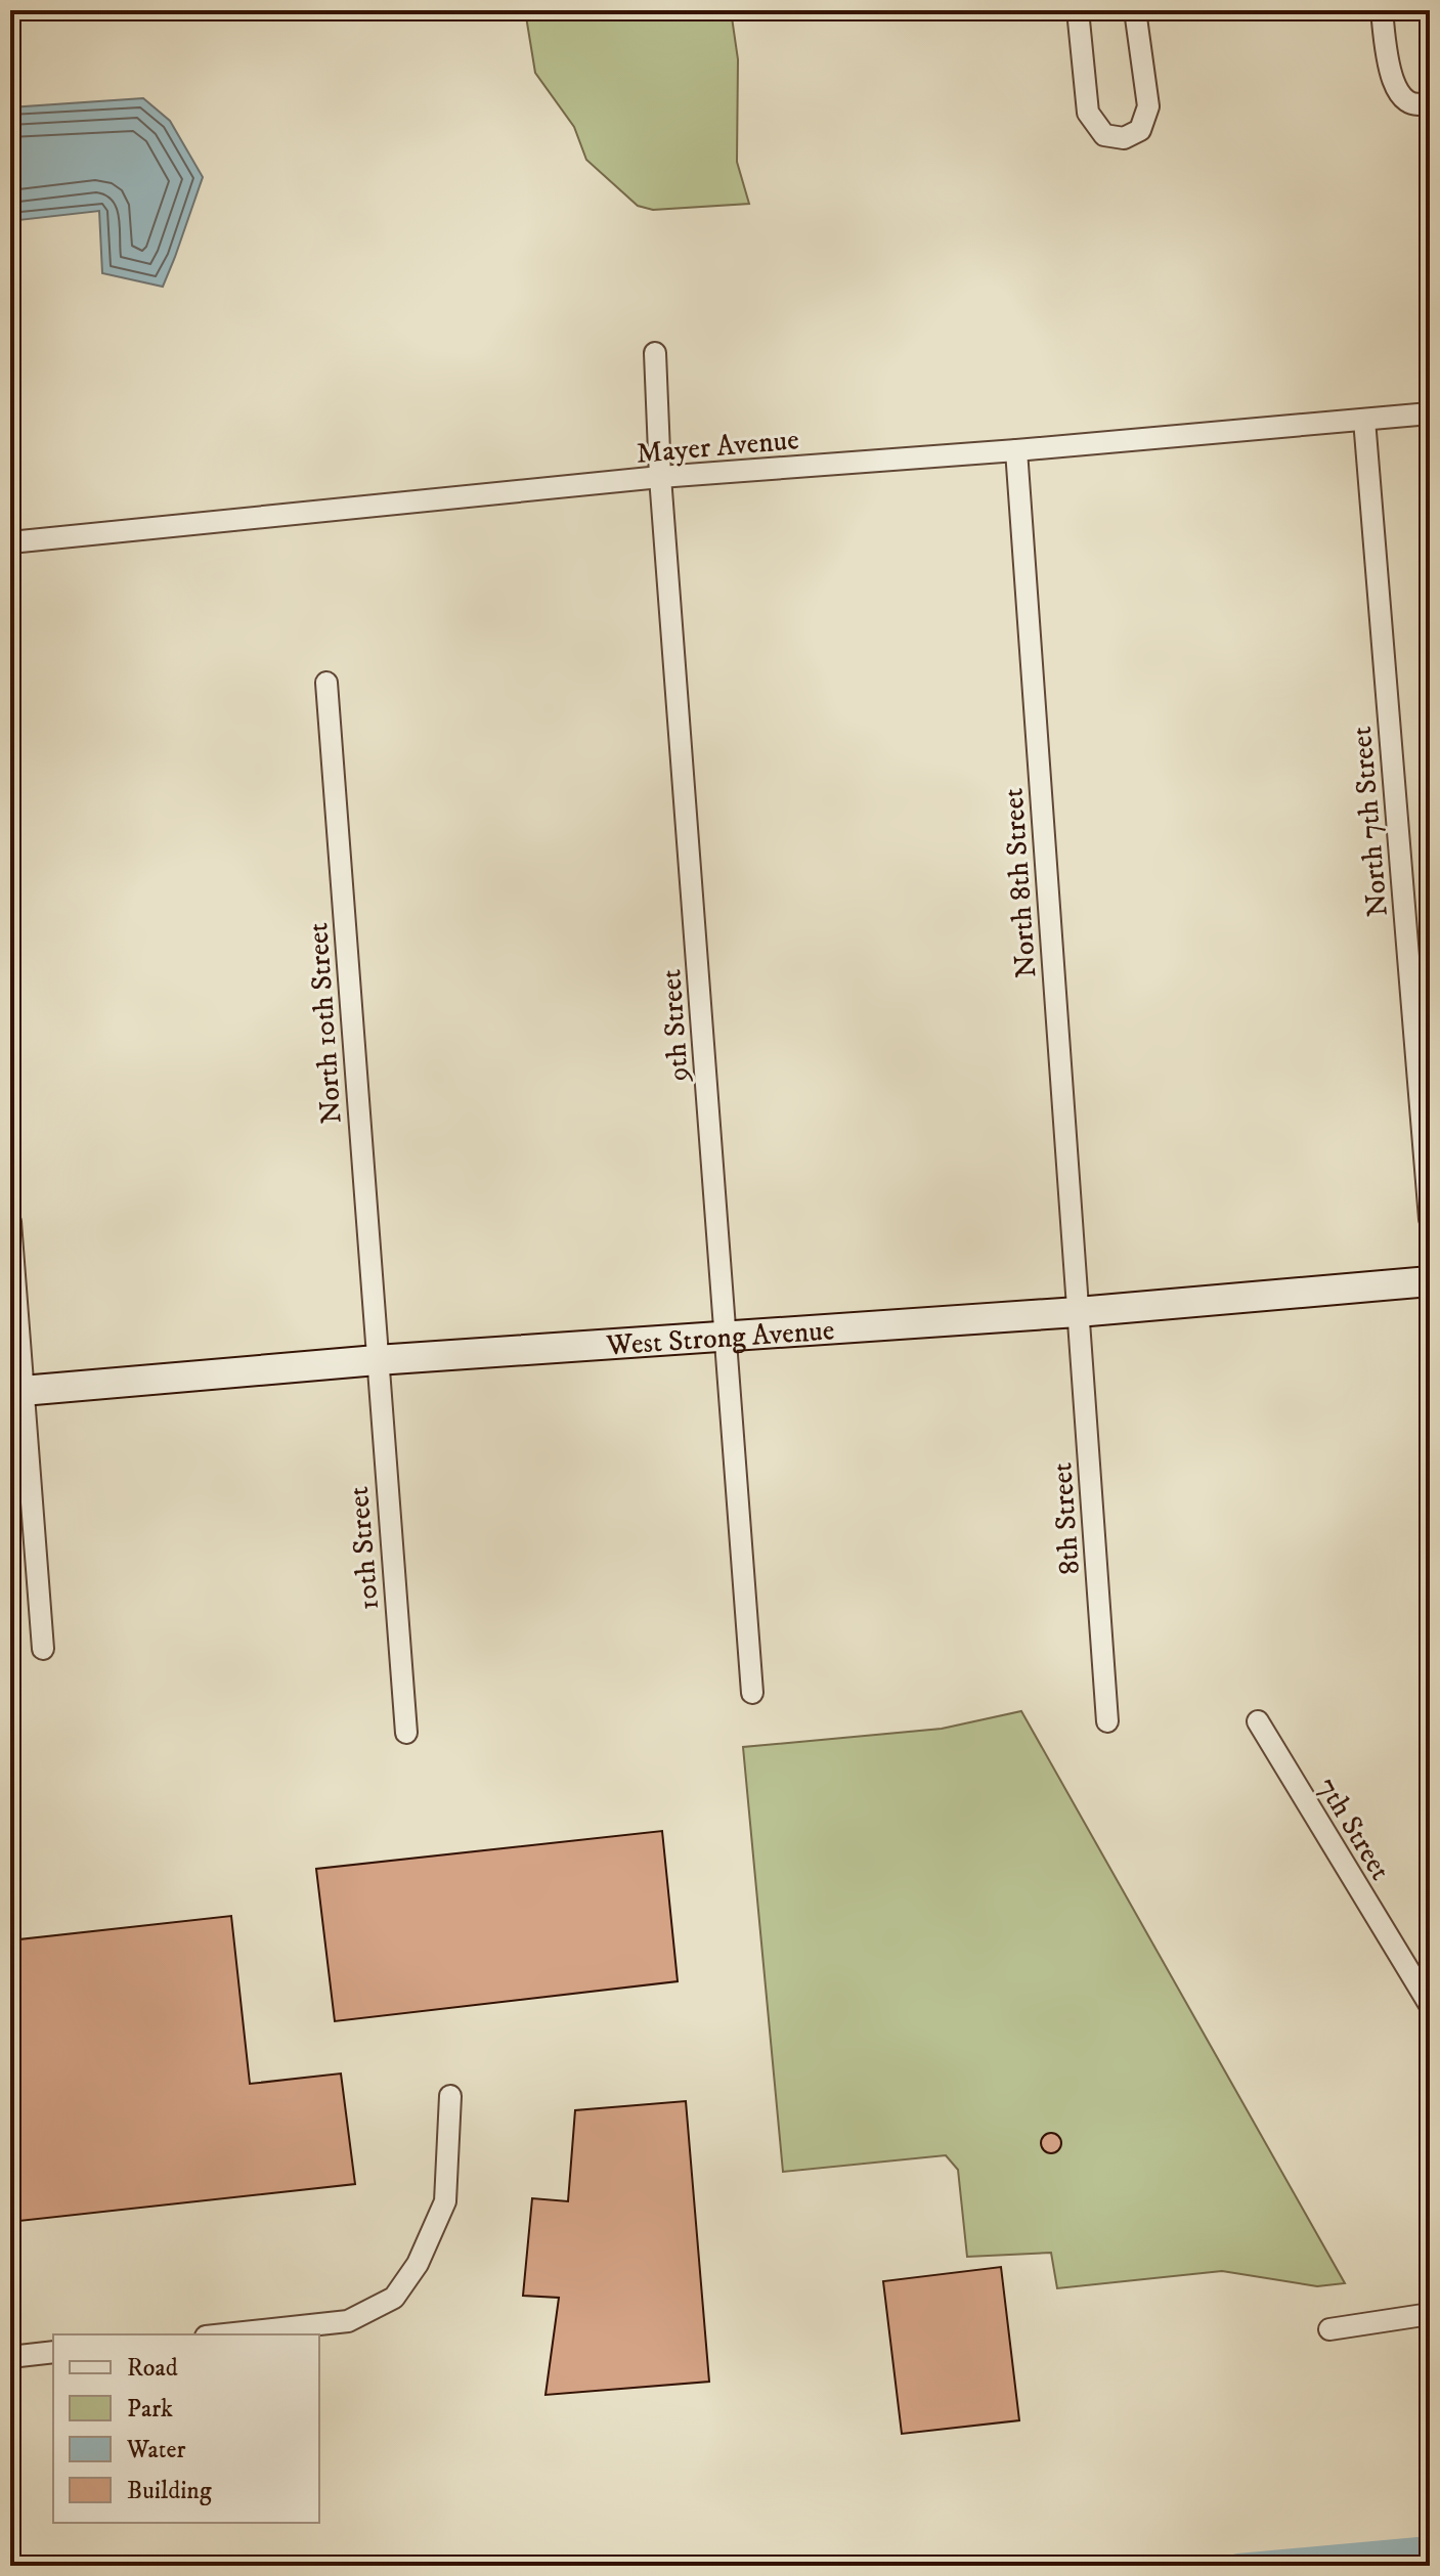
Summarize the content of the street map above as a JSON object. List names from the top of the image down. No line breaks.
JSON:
{"streets":{"street":["Mayer Avenue","North 7th Street","North 8th Street","North 10th Street","9th Street","West Strong Avenue","8th Street","10th Street","7th Street"]},"crossings":[["Mayer Avenue","North 7th Street"],["Mayer Avenue","North 8th Street"],["Mayer Avenue","9th Street"],["North 8th Street","West Strong Avenue"],["North 8th Street","8th Street"],["North 10th Street","West Strong Avenue"],["North 10th Street","10th Street"],["9th Street","West Strong Avenue"],["West Strong Avenue","8th Street"],["West Strong Avenue","10th Street"]],"legend":["Road","Park","Water","Building"]}
